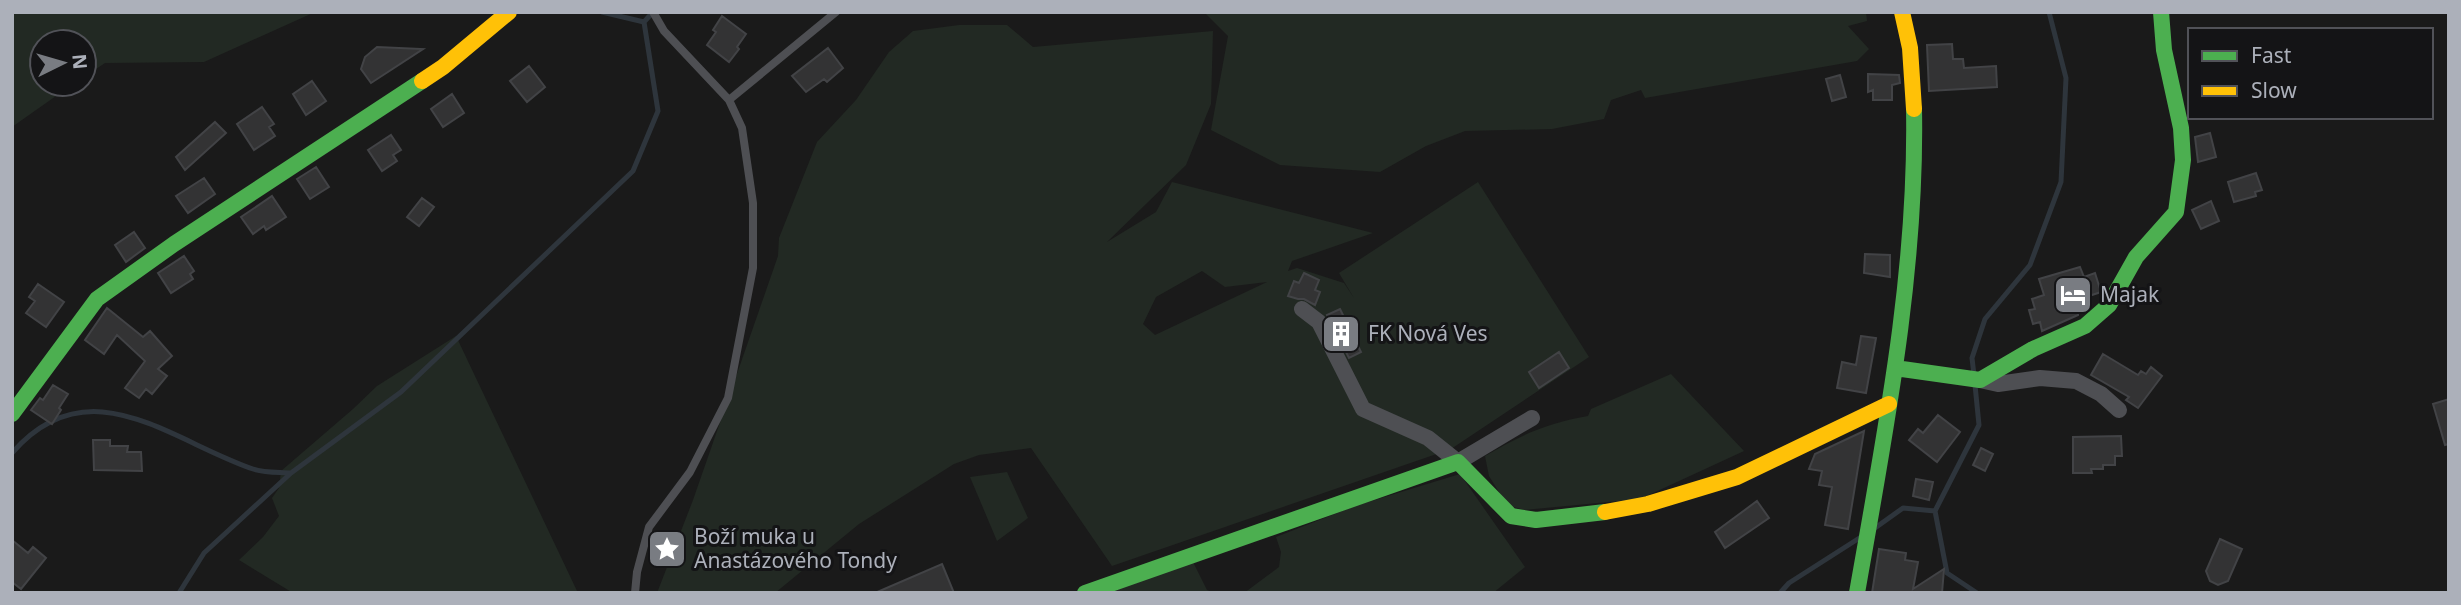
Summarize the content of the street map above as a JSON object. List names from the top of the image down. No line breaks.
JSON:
{"places":{"hotel":["Majak"],"building":["FK Nová Ves"],"place":["Boží muka u Anastázového Tondy"]},"legend":["Fast","Slow"],"north":"right"}
